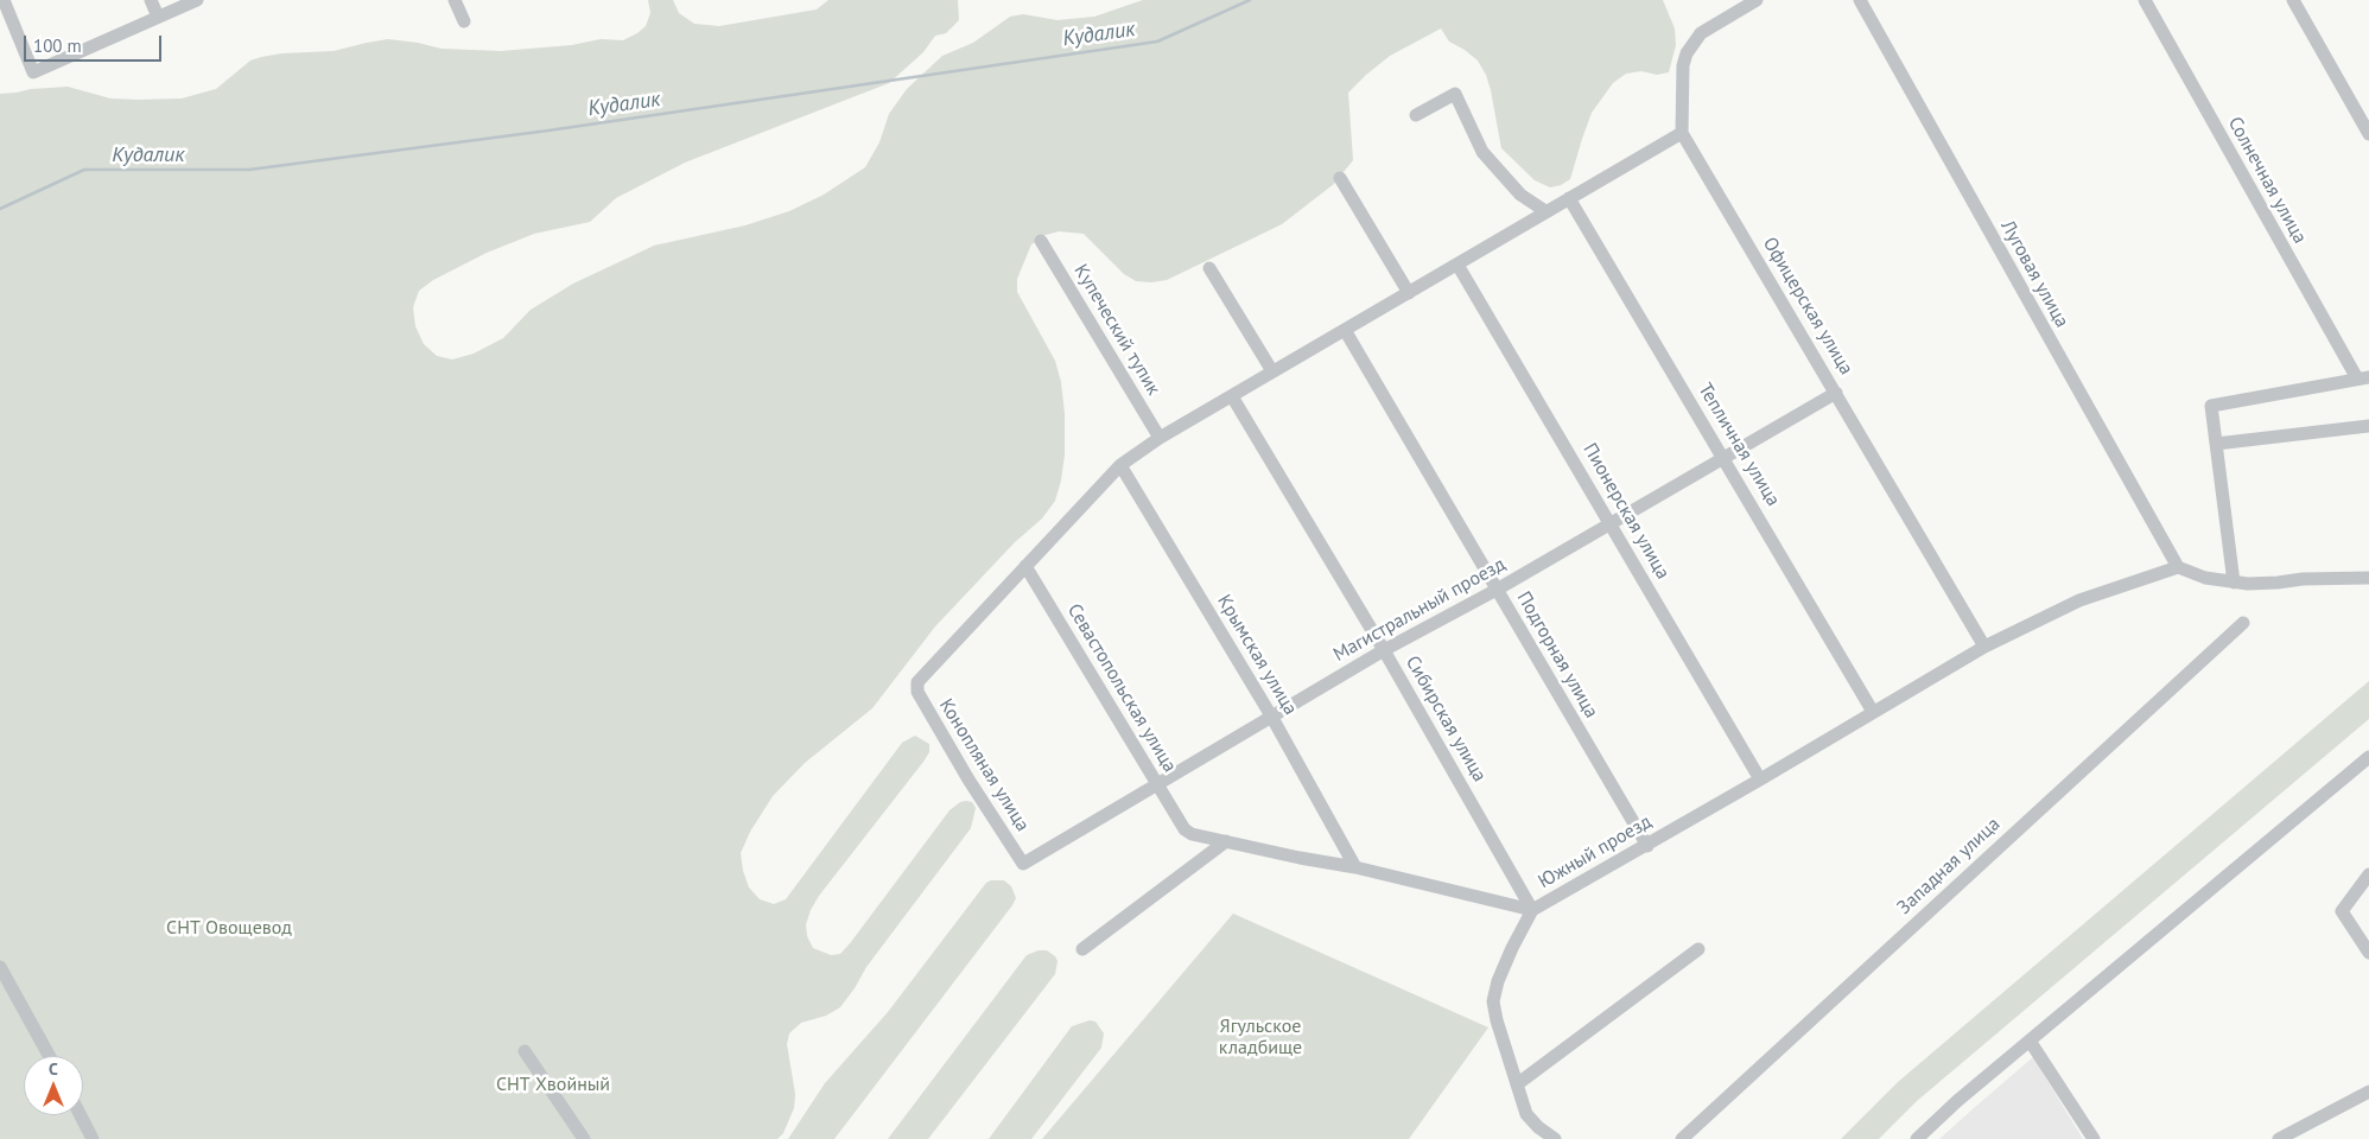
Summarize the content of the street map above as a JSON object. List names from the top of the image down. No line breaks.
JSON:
{"streets":{"street":["Солнечная улица","Луговая улица","Офицерская улица","Купеческий тупик","Тепличная улица","Пионерская улица","Магистральный проезд","Крымская улица","Подгорная улица","Севастопольская улица","Сибирская улица","Конопляная улица","Южный проезд","Западная улица"]},"crossings":[["Луговая улица","Южный проезд"],["Офицерская улица","Магистральный проезд"],["Офицерская улица","Южный проезд"],["Тепличная улица","Магистральный проезд"],["Тепличная улица","Южный проезд"],["Пионерская улица","Магистральный проезд"],["Пионерская улица","Южный проезд"],["Магистральный проезд","Крымская улица"],["Магистральный проезд","Подгорная улица"],["Магистральный проезд","Севастопольская улица"],["Магистральный проезд","Сибирская улица"],["Магистральный проезд","Конопляная улица"],["Крымская улица","Южный проезд"],["Подгорная улица","Южный проезд"],["Севастопольская улица","Конопляная улица"],["Севастопольская улица","Южный проезд"],["Сибирская улица","Южный проезд"]],"water":["Кудалик"],"parks":["СНТ Овощевод","Ягульское кладбище","СНТ Хвойный"],"scale_bar":"100 m","north":"top"}
